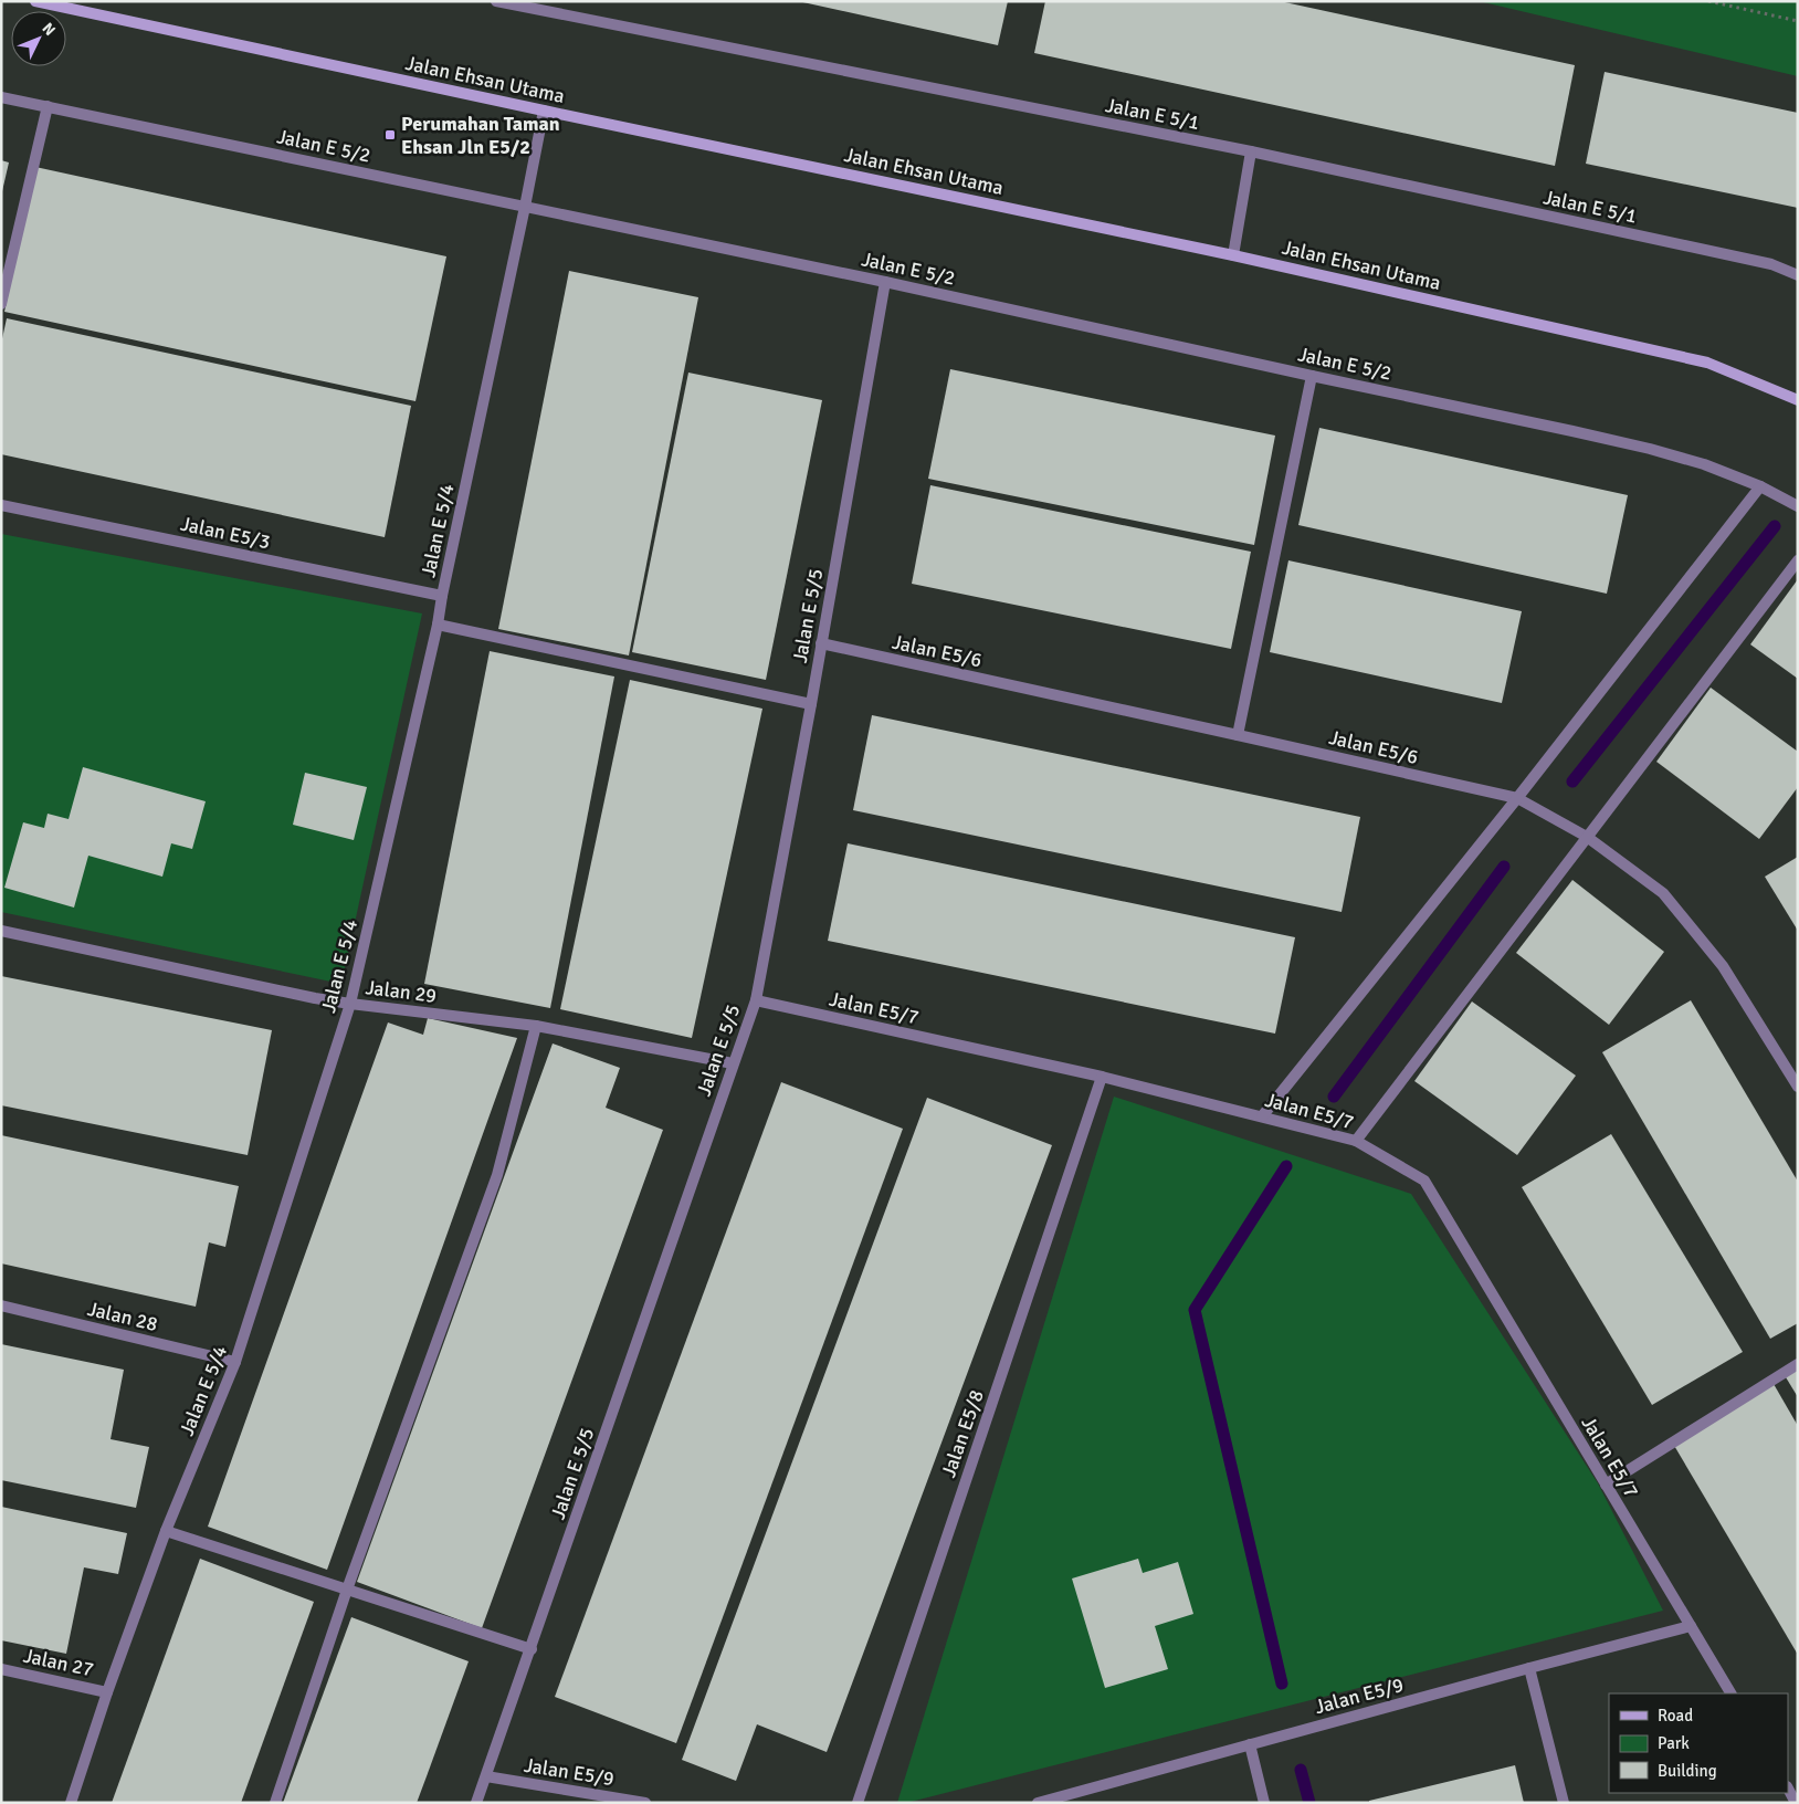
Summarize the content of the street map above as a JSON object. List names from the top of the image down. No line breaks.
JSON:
{"streets":{"street":["Jalan Ehsan Utama","Jalan E 5/1","Jalan E 5/2","Jalan E 5/4","Jalan E5/3","Jalan E 5/5","Jalan E5/6","Jalan 29","Jalan E5/7","Jalan 28","Jalan E5/8","Jalan 27","Jalan E5/9"]},"crossings":[["Jalan Ehsan Utama","Jalan E 5/4"],["Jalan E 5/2","Jalan E 5/4"],["Jalan E 5/2","Jalan E 5/5"],["Jalan E 5/4","Jalan E5/3"],["Jalan E 5/4","Jalan 29"],["Jalan E 5/4","Jalan 28"],["Jalan E 5/4","Jalan 27"],["Jalan E 5/5","Jalan E5/6"],["Jalan E 5/5","Jalan 29"],["Jalan E 5/5","Jalan E5/7"],["Jalan E 5/5","Jalan E5/9"],["Jalan E5/7","Jalan E5/8"],["Jalan E5/7","Jalan E5/9"]],"places":{"transit":["Perumahan Taman Ehsan Jln E5/2"]},"legend":["Road","Park","Building"],"north":"top right"}
